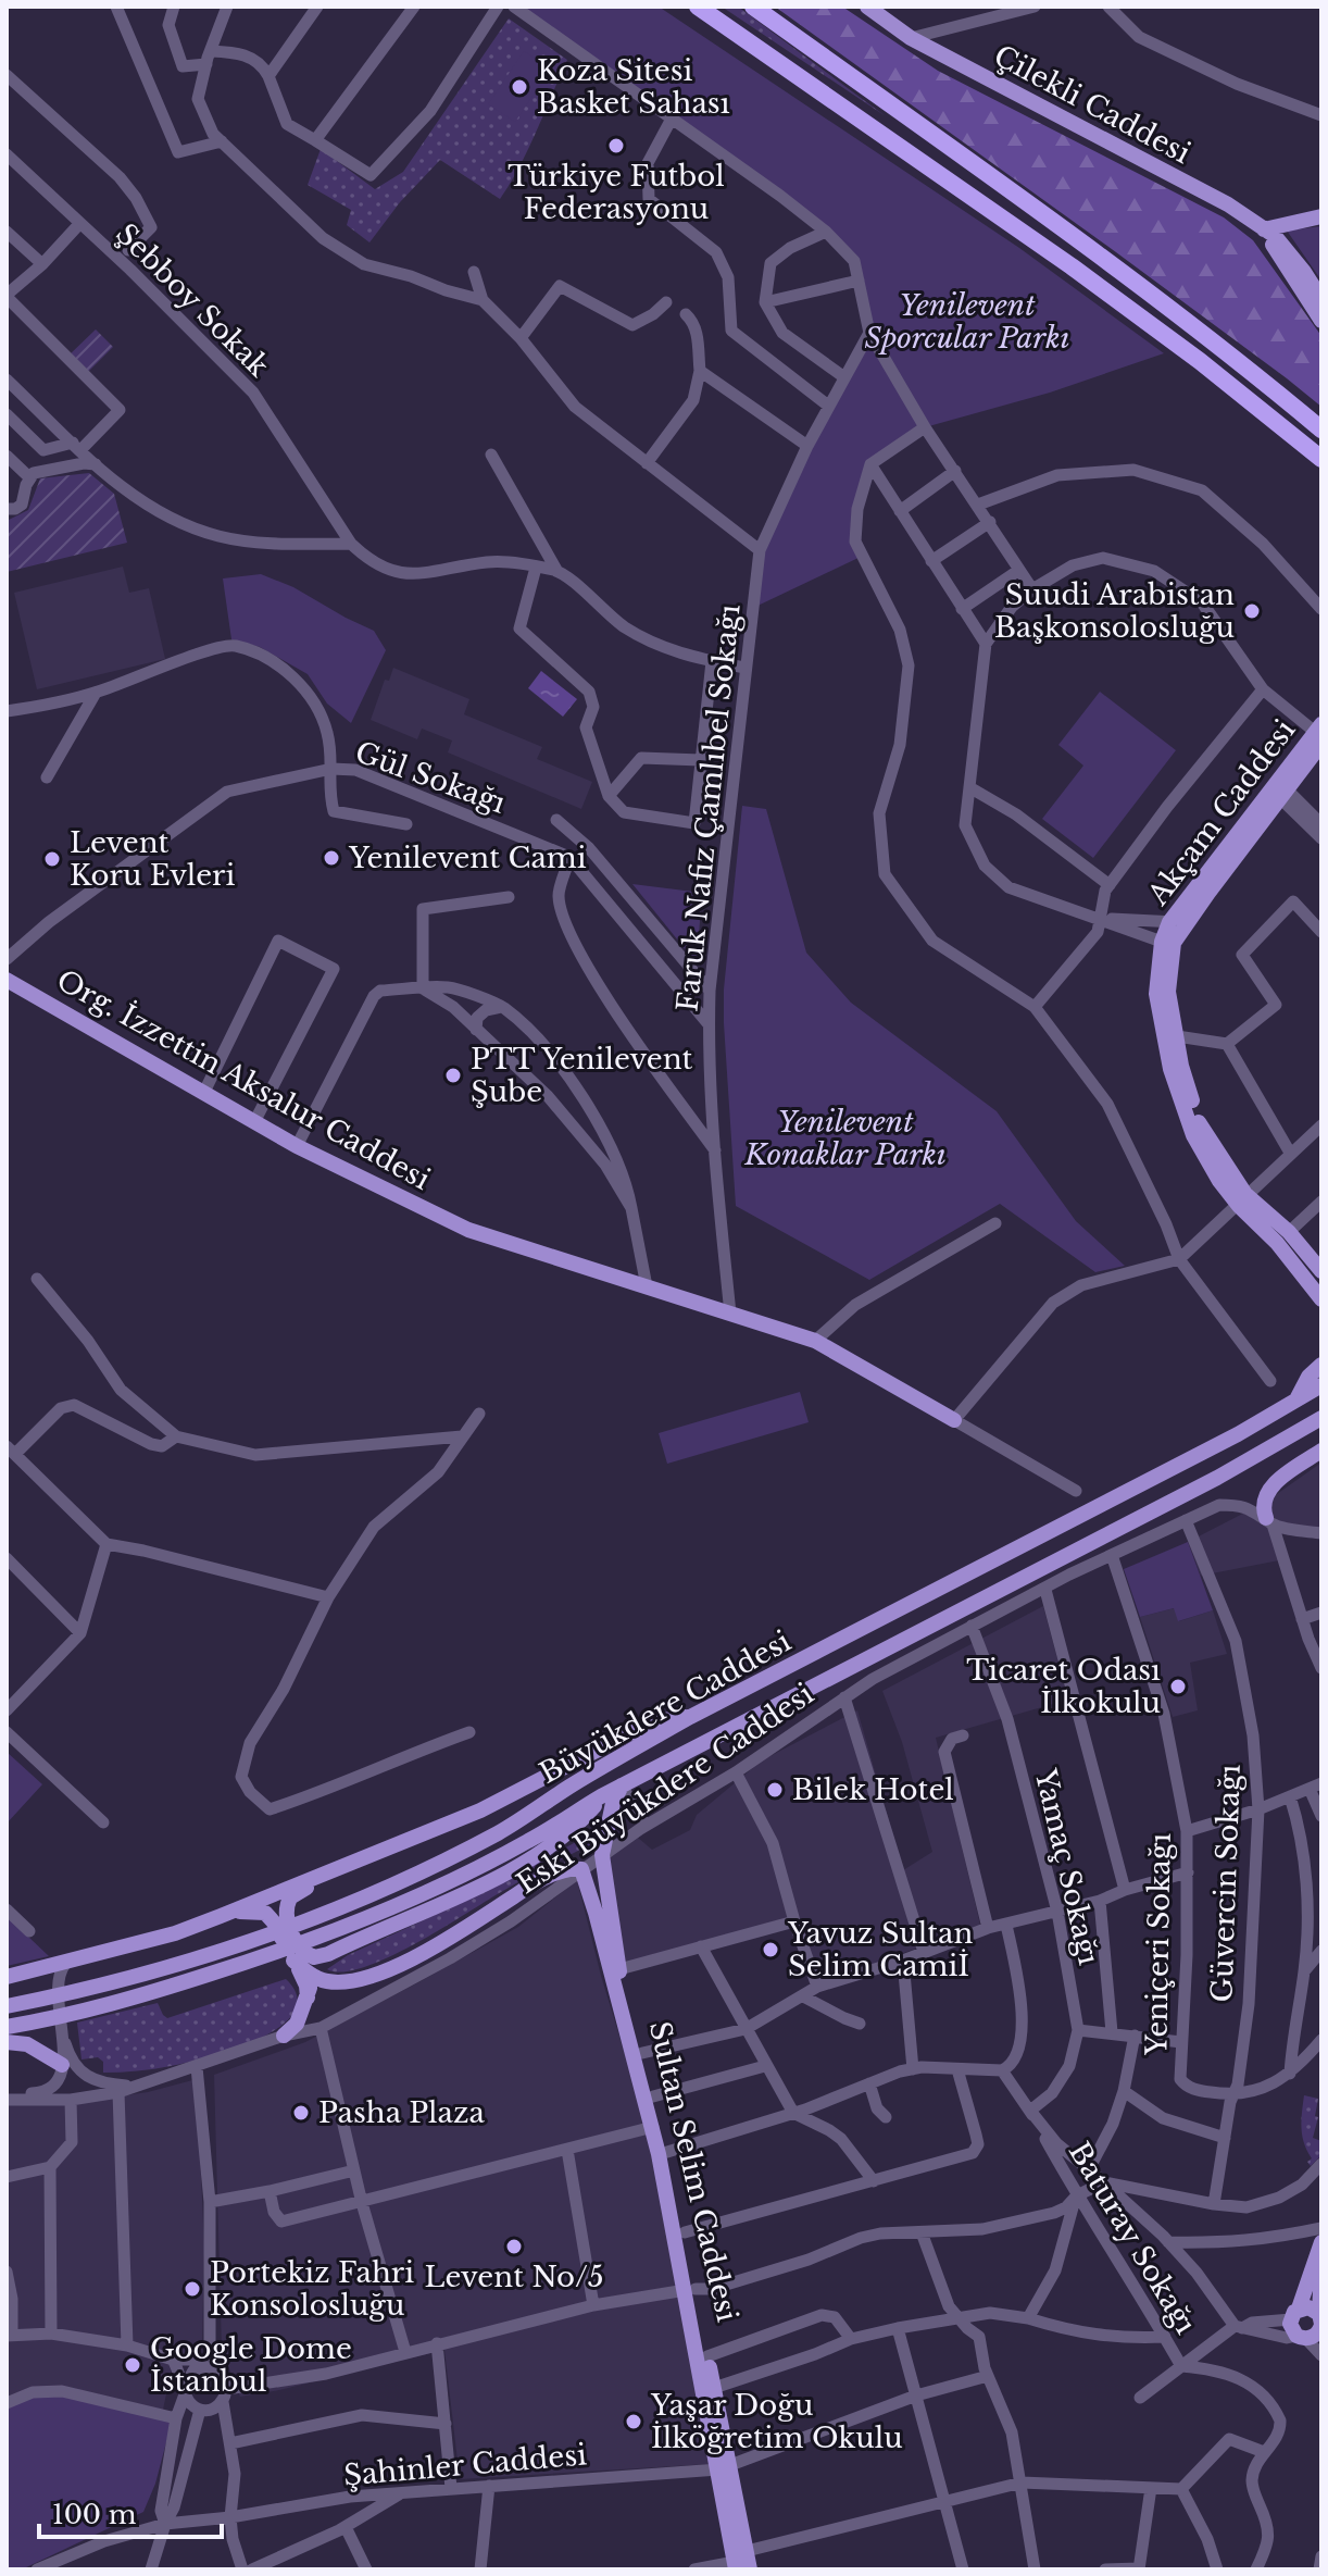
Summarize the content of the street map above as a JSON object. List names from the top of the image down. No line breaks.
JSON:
{"streets":{"main road":["Çilekli Caddesi","Akçam Caddesi","Org. İzzettin Aksalur Caddesi","Büyükdere Caddesi","Sultan Selim Caddesi"],"street":["Şebboy Sokak","Gül Sokağı","Faruk Nafiz Çamlıbel Sokağı","Eski Büyükdere Caddesi","Yamaç Sokağı","Güvercin Sokağı","Yeniçeri Sokağı","Baturay Sokağı","Şahinler Caddesi"]},"crossings":[["Gül Sokağı","Faruk Nafiz Çamlıbel Sokağı"],["Faruk Nafiz Çamlıbel Sokağı","Org. İzzettin Aksalur Caddesi"],["Büyükdere Caddesi","Sultan Selim Caddesi"],["Eski Büyükdere Caddesi","Yamaç Sokağı"],["Eski Büyükdere Caddesi","Güvercin Sokağı"],["Eski Büyükdere Caddesi","Yeniçeri Sokağı"],["Eski Büyükdere Caddesi","Sultan Selim Caddesi"],["Yamaç Sokağı","Baturay Sokağı"],["Güvercin Sokağı","Yeniçeri Sokağı"],["Sultan Selim Caddesi","Şahinler Caddesi"]],"parks":["Yenilevent Sporcular Parkı","Yenilevent Konaklar Parkı"],"places":["Koza Sitesi Basket Sahası","Türkiye Futbol Federasyonu","Suudi Arabistan Başkonsolosluğu","Yenilevent Cami","Levent Koru Evleri","PTT Yenilevent Şube","Ticaret Odası İlkokulu","Bilek Hotel","Yavuz Sultan Selim Camiİ","Pasha Plaza","Levent No/5","Portekiz Fahri Konsolosluğu","Google Dome İstanbul","Yaşar Doğu İlköğretim Okulu"],"scale_bar":"100 m"}
